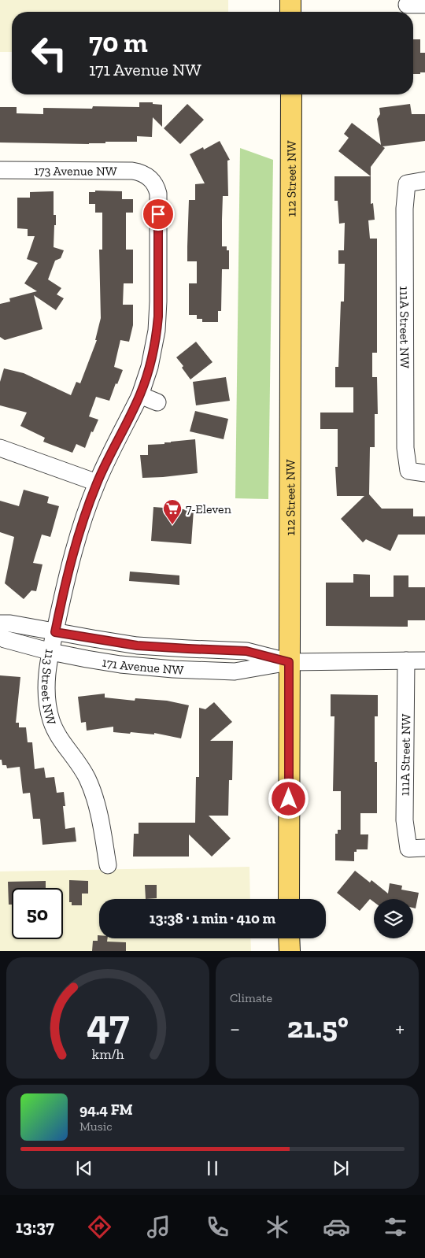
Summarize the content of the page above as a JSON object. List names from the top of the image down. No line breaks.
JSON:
{"streets":{"main road":["112 Street NW"],"street":["173 Avenue NW","111A Street NW","171 Avenue NW","113 Street NW"]},"crossings":[["173 Avenue NW","113 Street NW"],["112 Street NW","171 Avenue NW"],["111A Street NW","171 Avenue NW"],["171 Avenue NW","113 Street NW"]],"places":{"supermarket":["7-Eleven"]},"page":{"turn":["70 m","171 Avenue NW"],"limit":"50","trip":"13:38 · 1 min · 410 m","tile":"Climate","heat":["−","21.5°","+"],"song":["94.4 FM","Music"],"tabs":"13:37","gauge":["47","km/h"]}}
